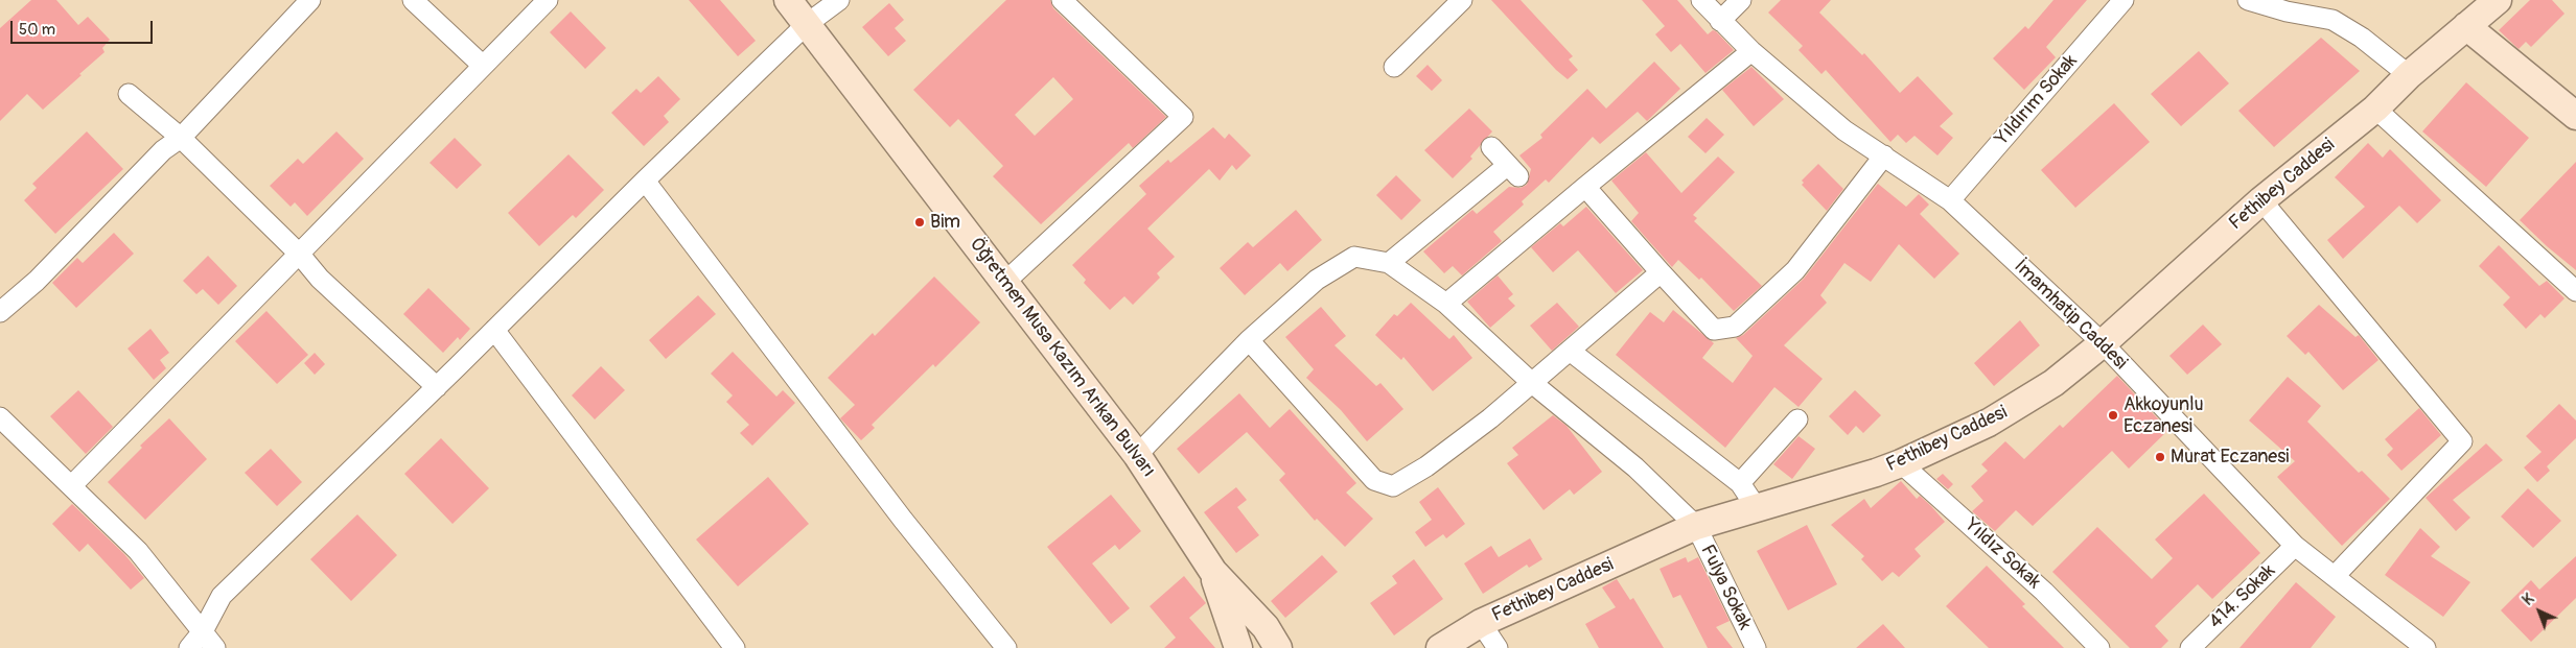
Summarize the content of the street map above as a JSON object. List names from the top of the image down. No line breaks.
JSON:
{"streets":{"street":["Yıldırım Sokak","Fethibey Caddesi","İmamhatip Caddesi","Öğretmen Musa Kazım Arıkan Bulvarı","Yıldız Sokak","Fulya Sokak","414. Sokak"]},"crossings":[["Yıldırım Sokak","İmamhatip Caddesi"],["Fethibey Caddesi","İmamhatip Caddesi"],["Fethibey Caddesi","Yıldız Sokak"],["Fethibey Caddesi","Fulya Sokak"],["İmamhatip Caddesi","414. Sokak"]],"places":["Bim","Akkoyunlu Eczanesi","Murat Eczanesi"],"scale_bar":"50 m","north":"top left"}
